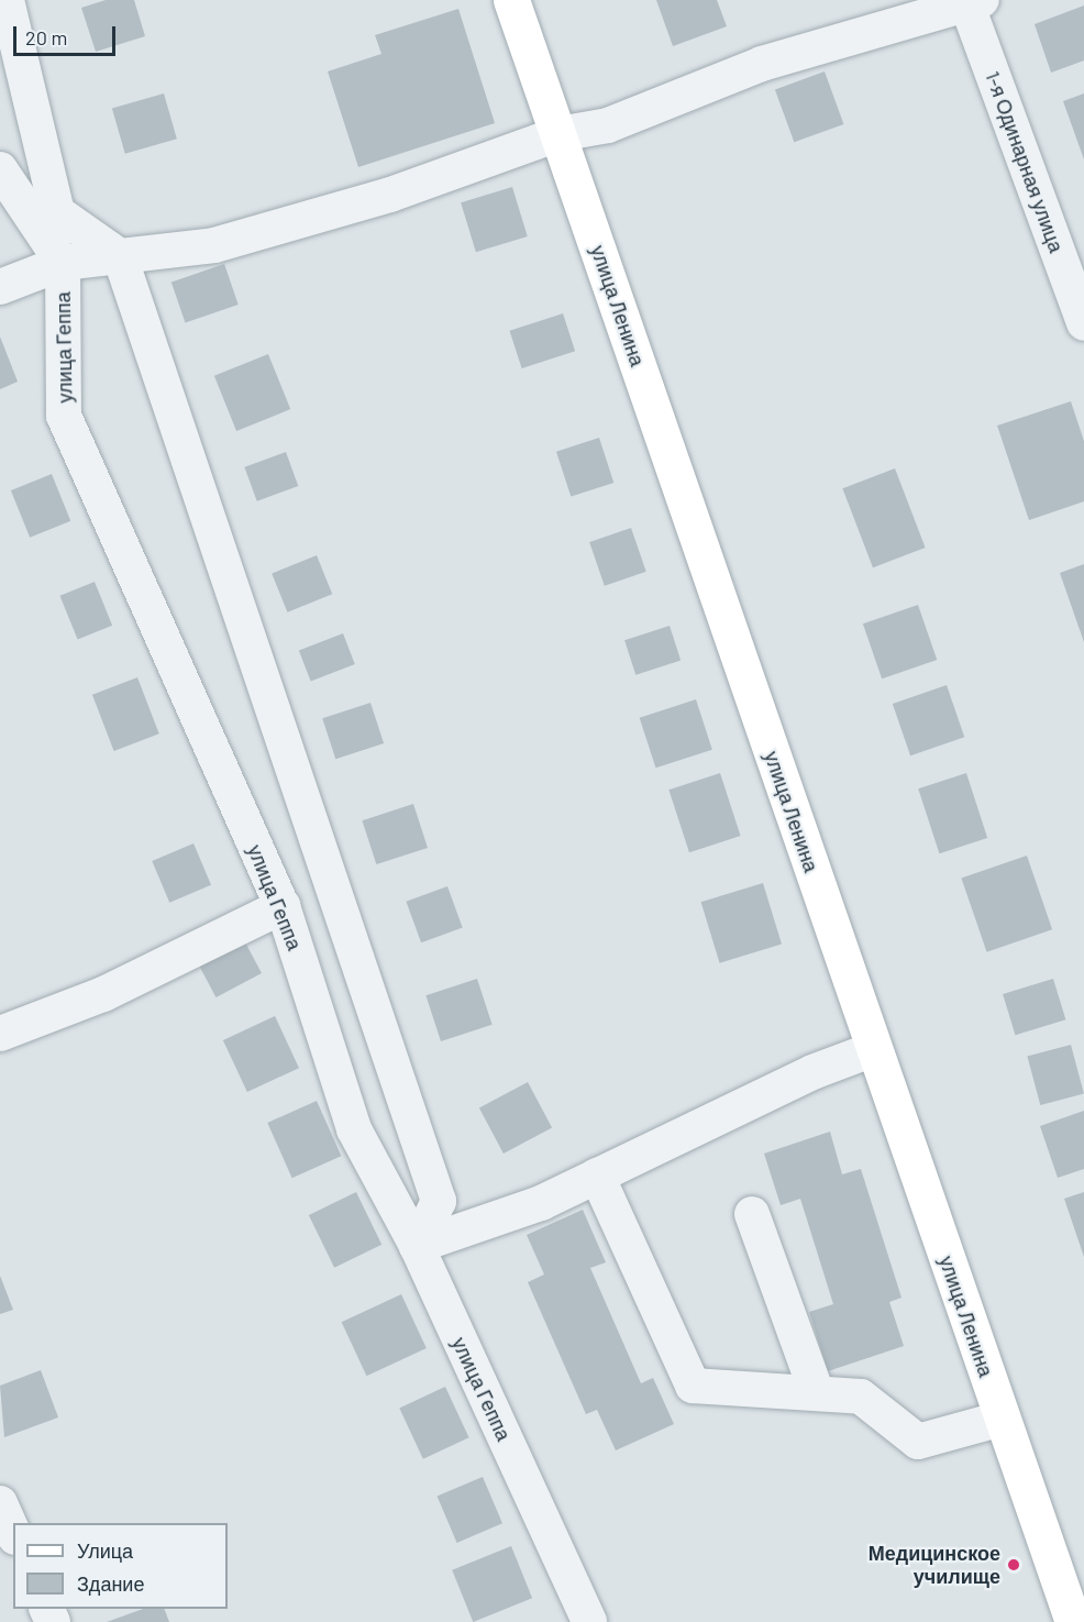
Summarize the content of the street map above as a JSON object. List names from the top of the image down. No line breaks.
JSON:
{"streets":{"main road":["улица Ленина"],"street":["1-я Одинарная улица","улица Геппа"]},"places":["Медицинское училище"],"legend":["Улица","Здание"],"scale_bar":"20 m"}
